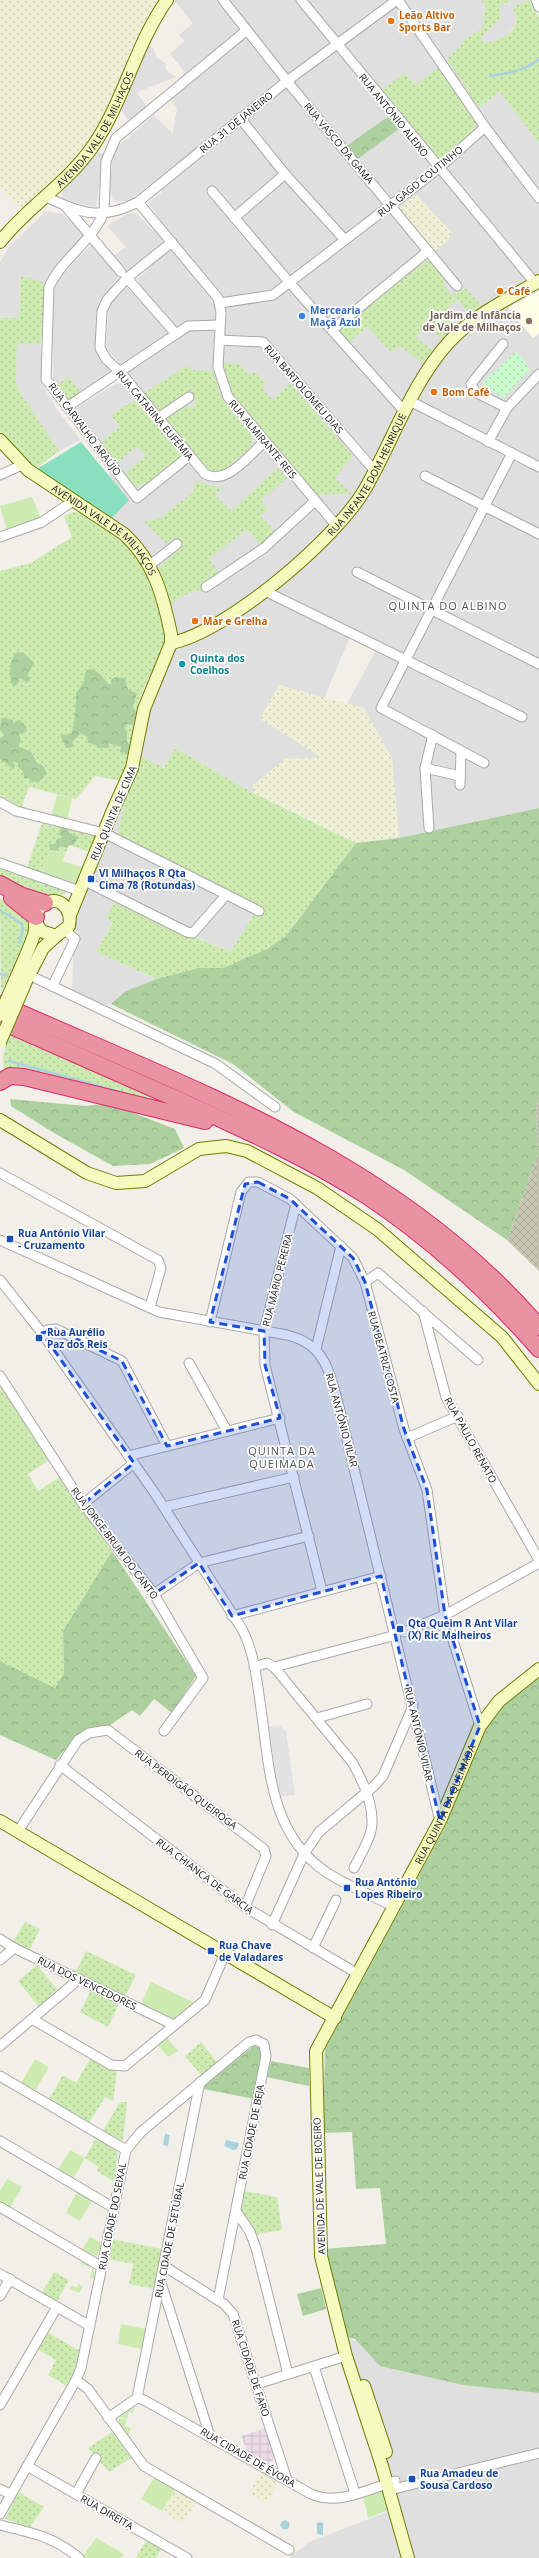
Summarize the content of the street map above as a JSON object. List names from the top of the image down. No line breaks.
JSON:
{"streets":{"street":["RUA ANTÓNIO ALEIXO","RUA 31 DE JANEIRO","AVENIDA VALE DE MILHAÇOS","RUA VASCO DA GAMA","RUA GAGO COUTINHO","RUA BARTOLOMEU DIAS","RUA CATARINA EUFÉMIA","RUA CARVALHO ARAÚJO","RUA ALMIRANTE REIS","RUA INFANTE DOM HENRIQUE","RUA QUINTA DE CIMA","RUA MÁRIO PEREIRA","RUA BEATRIZ COSTA","RUA ANTÓNIO VILAR","RUA PAULO RENATO","RUA JORGE BRUM DO CANTO","RUA PERDIGÃO QUEIROGA","RUA QUINTA DA QUEIMADA","RUA CHIANCA DE GARCIA","RUA DOS VENCEDORES","RUA CIDADE DE BEJA","AVENIDA DE VALE DE BOEIRO","RUA CIDADE DO SEIXAL","RUA CIDADE DE SETÚBAL","RUA CIDADE DE FARO","RUA CIDADE DE ÉVORA","RUA DIREITA"]},"crossings":[["RUA ANTÓNIO ALEIXO","RUA 31 DE JANEIRO"],["RUA ANTÓNIO ALEIXO","RUA GAGO COUTINHO"],["RUA ANTÓNIO ALEIXO","RUA INFANTE DOM HENRIQUE"],["RUA 31 DE JANEIRO","AVENIDA VALE DE MILHAÇOS"],["RUA 31 DE JANEIRO","RUA VASCO DA GAMA"],["RUA 31 DE JANEIRO","RUA CATARINA EUFÉMIA"],["RUA 31 DE JANEIRO","RUA CARVALHO ARAÚJO"],["AVENIDA VALE DE MILHAÇOS","RUA INFANTE DOM HENRIQUE"],["AVENIDA VALE DE MILHAÇOS","RUA QUINTA DE CIMA"],["RUA VASCO DA GAMA","RUA GAGO COUTINHO"],["RUA GAGO COUTINHO","RUA ALMIRANTE REIS"],["RUA BARTOLOMEU DIAS","RUA ALMIRANTE REIS"],["RUA BARTOLOMEU DIAS","RUA INFANTE DOM HENRIQUE"],["RUA CATARINA EUFÉMIA","RUA CARVALHO ARAÚJO"],["RUA CATARINA EUFÉMIA","RUA ALMIRANTE REIS"],["RUA ALMIRANTE REIS","RUA INFANTE DOM HENRIQUE"],["RUA INFANTE DOM HENRIQUE","RUA QUINTA DE CIMA"],["RUA MÁRIO PEREIRA","RUA BEATRIZ COSTA"],["RUA MÁRIO PEREIRA","RUA ANTÓNIO VILAR"],["RUA BEATRIZ COSTA","RUA ANTÓNIO VILAR"],["RUA BEATRIZ COSTA","RUA QUINTA DA QUEIMADA"],["RUA ANTÓNIO VILAR","RUA QUINTA DA QUEIMADA"],["RUA PERDIGÃO QUEIROGA","RUA CHIANCA DE GARCIA"],["RUA QUINTA DA QUEIMADA","RUA CHIANCA DE GARCIA"],["RUA QUINTA DA QUEIMADA","AVENIDA DE VALE DE BOEIRO"],["RUA CIDADE DE BEJA","RUA CIDADE DO SEIXAL"],["RUA CIDADE DE BEJA","RUA CIDADE DE SETÚBAL"],["RUA CIDADE DE BEJA","RUA CIDADE DE FARO"],["AVENIDA DE VALE DE BOEIRO","RUA CIDADE DE ÉVORA"],["RUA CIDADE DO SEIXAL","RUA CIDADE DE SETÚBAL"],["RUA CIDADE DO SEIXAL","RUA DIREITA"],["RUA CIDADE DE SETÚBAL","RUA CIDADE DE FARO"],["RUA CIDADE DE SETÚBAL","RUA CIDADE DE ÉVORA"],["RUA CIDADE DE FARO","RUA CIDADE DE ÉVORA"]],"districts":["QUINTA DO ALBINO","QUINTA DA QUEIMADA"],"places":{"other":["Leão Altivo Sports Bar","Café","Mercearia Maçã Azul","Jardim de Infância de Vale de Milhaços","Bom Café","Mar e Grelha","Quinta dos Coelhos"],"transit":["Vl Milhaços R Qta Cima 78 (Rotundas)","Rua António Vilar - Cruzamento","Rua Aurélio Paz dos Reis","Qta Queim R Ant Vilar (X) Ric Malheiros","Rua António Lopes Ribeiro","Rua Chave de Valadares","Rua Amadeu de Sousa Cardoso"]}}
